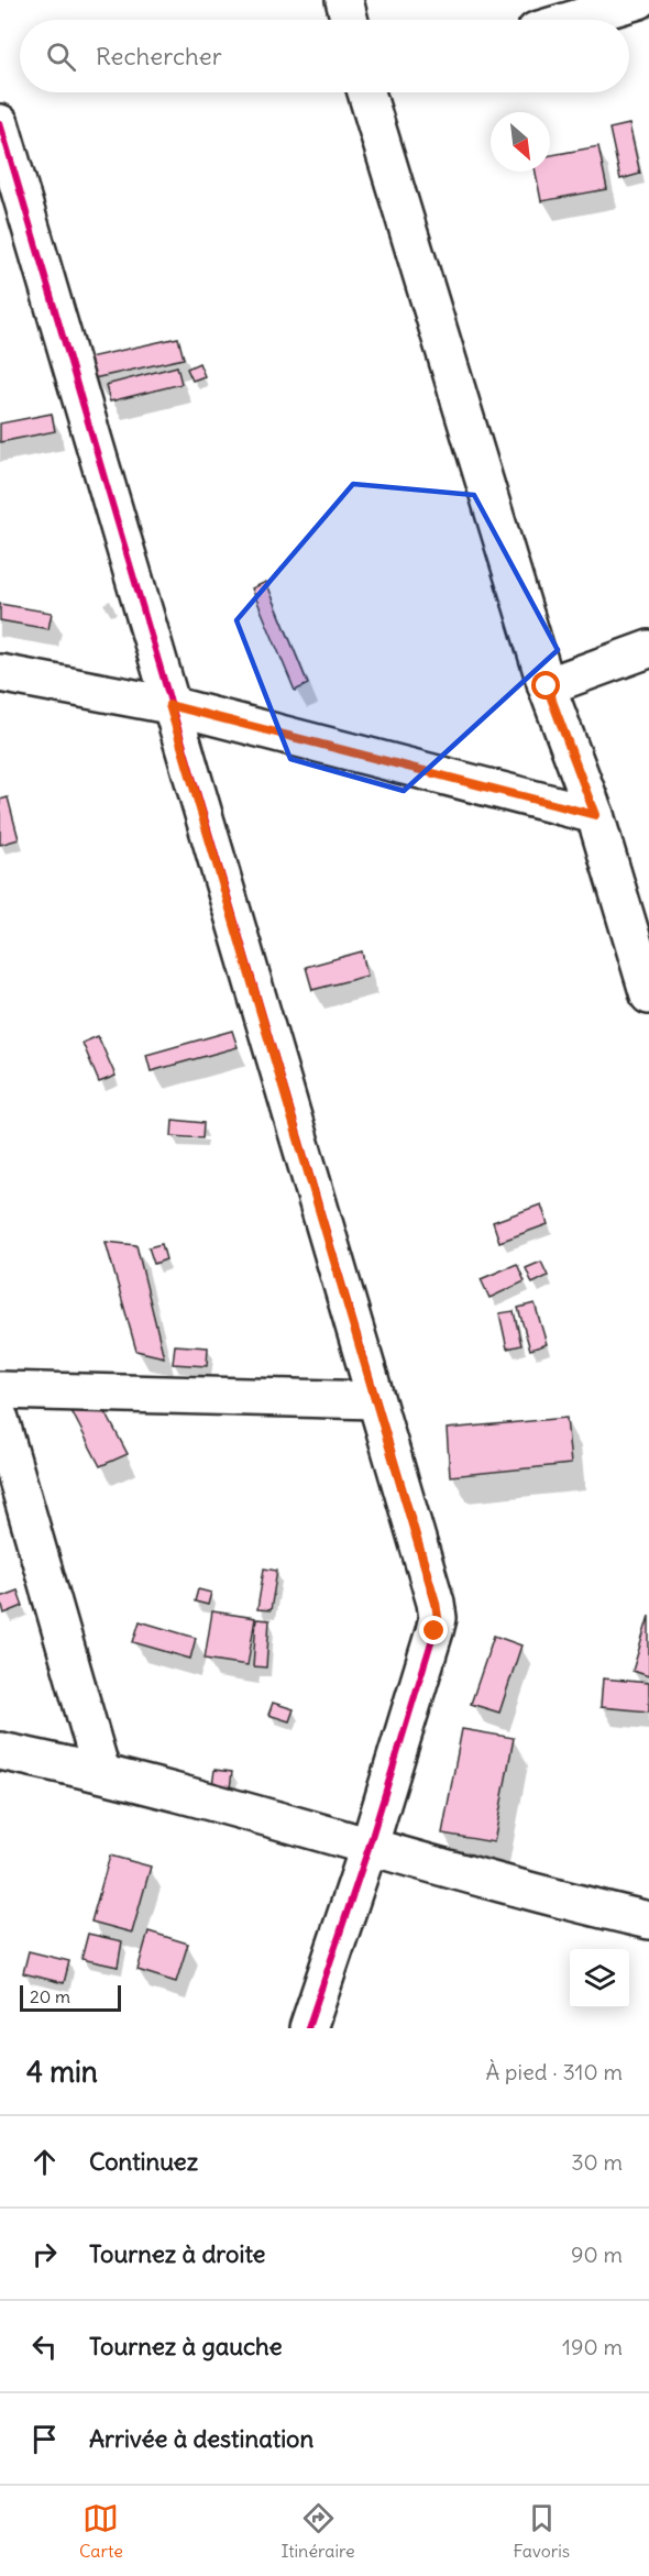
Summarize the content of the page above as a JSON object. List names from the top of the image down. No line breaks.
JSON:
{"scale_bar":"20 m","north":"bottom right","page":{"search":"Rechercher","scale":"20 m","heading":["4 min","À pied · 310 m"],"list":[["Continuez","30 m"],["Tournez à droite","90 m"],["Tournez à gauche","190 m"],"Arrivée à destination"],"nav":["Carte","Itinéraire","Favoris"]}}
